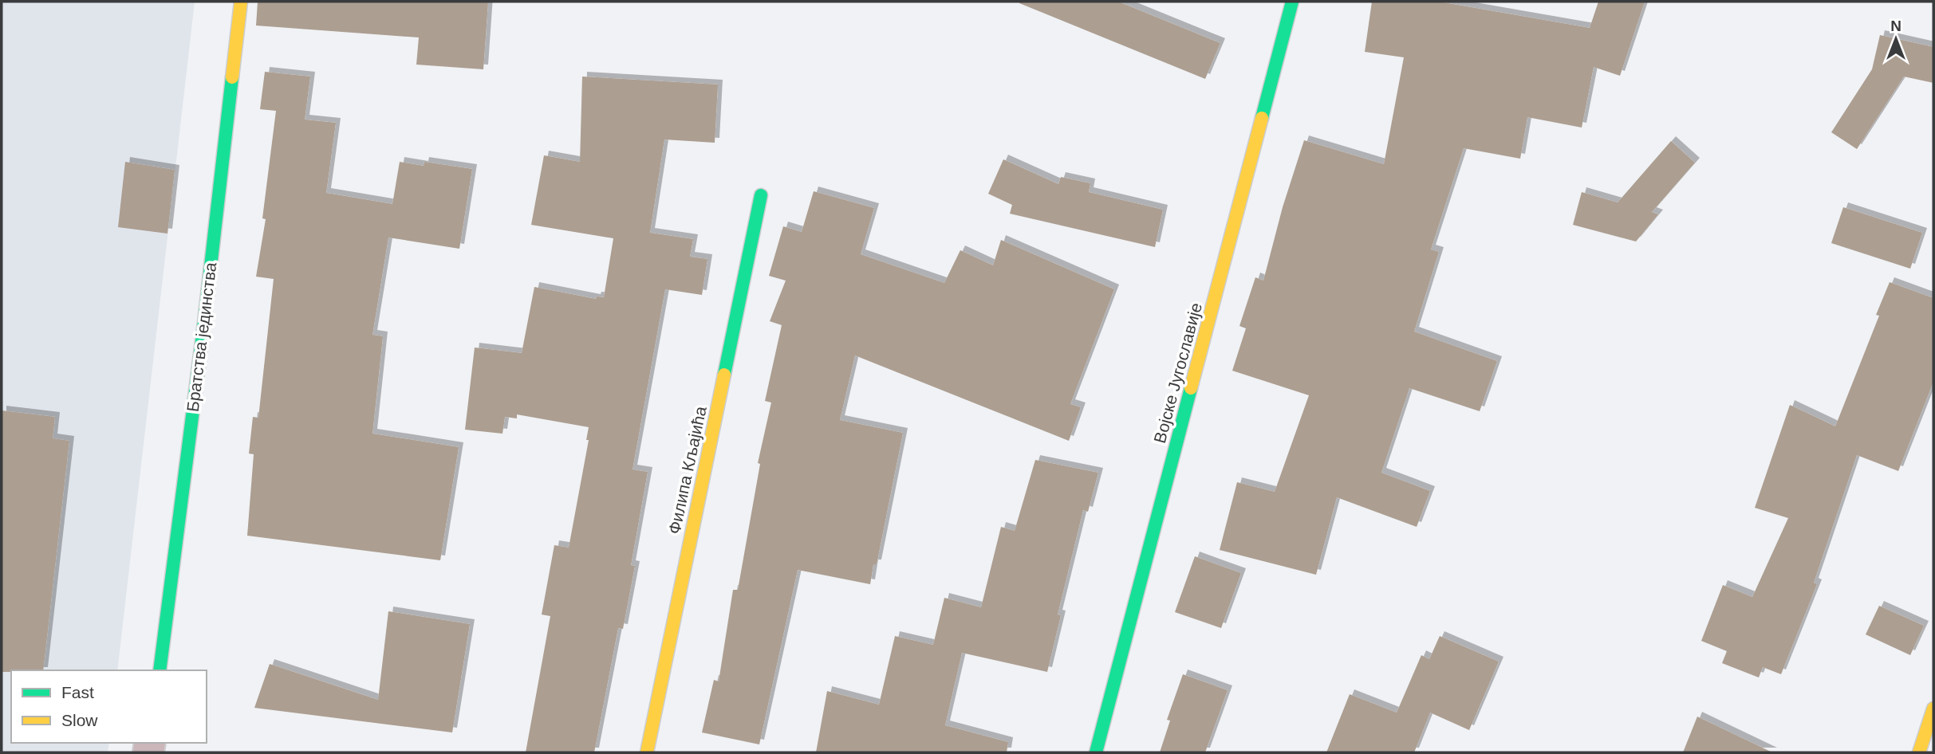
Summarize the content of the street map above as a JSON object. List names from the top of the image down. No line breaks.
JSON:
{"streets":{"street":["Братства јединства","Војске Југославије","Филипа Кљајића"]},"legend":["Fast","Slow"],"north":"top"}
